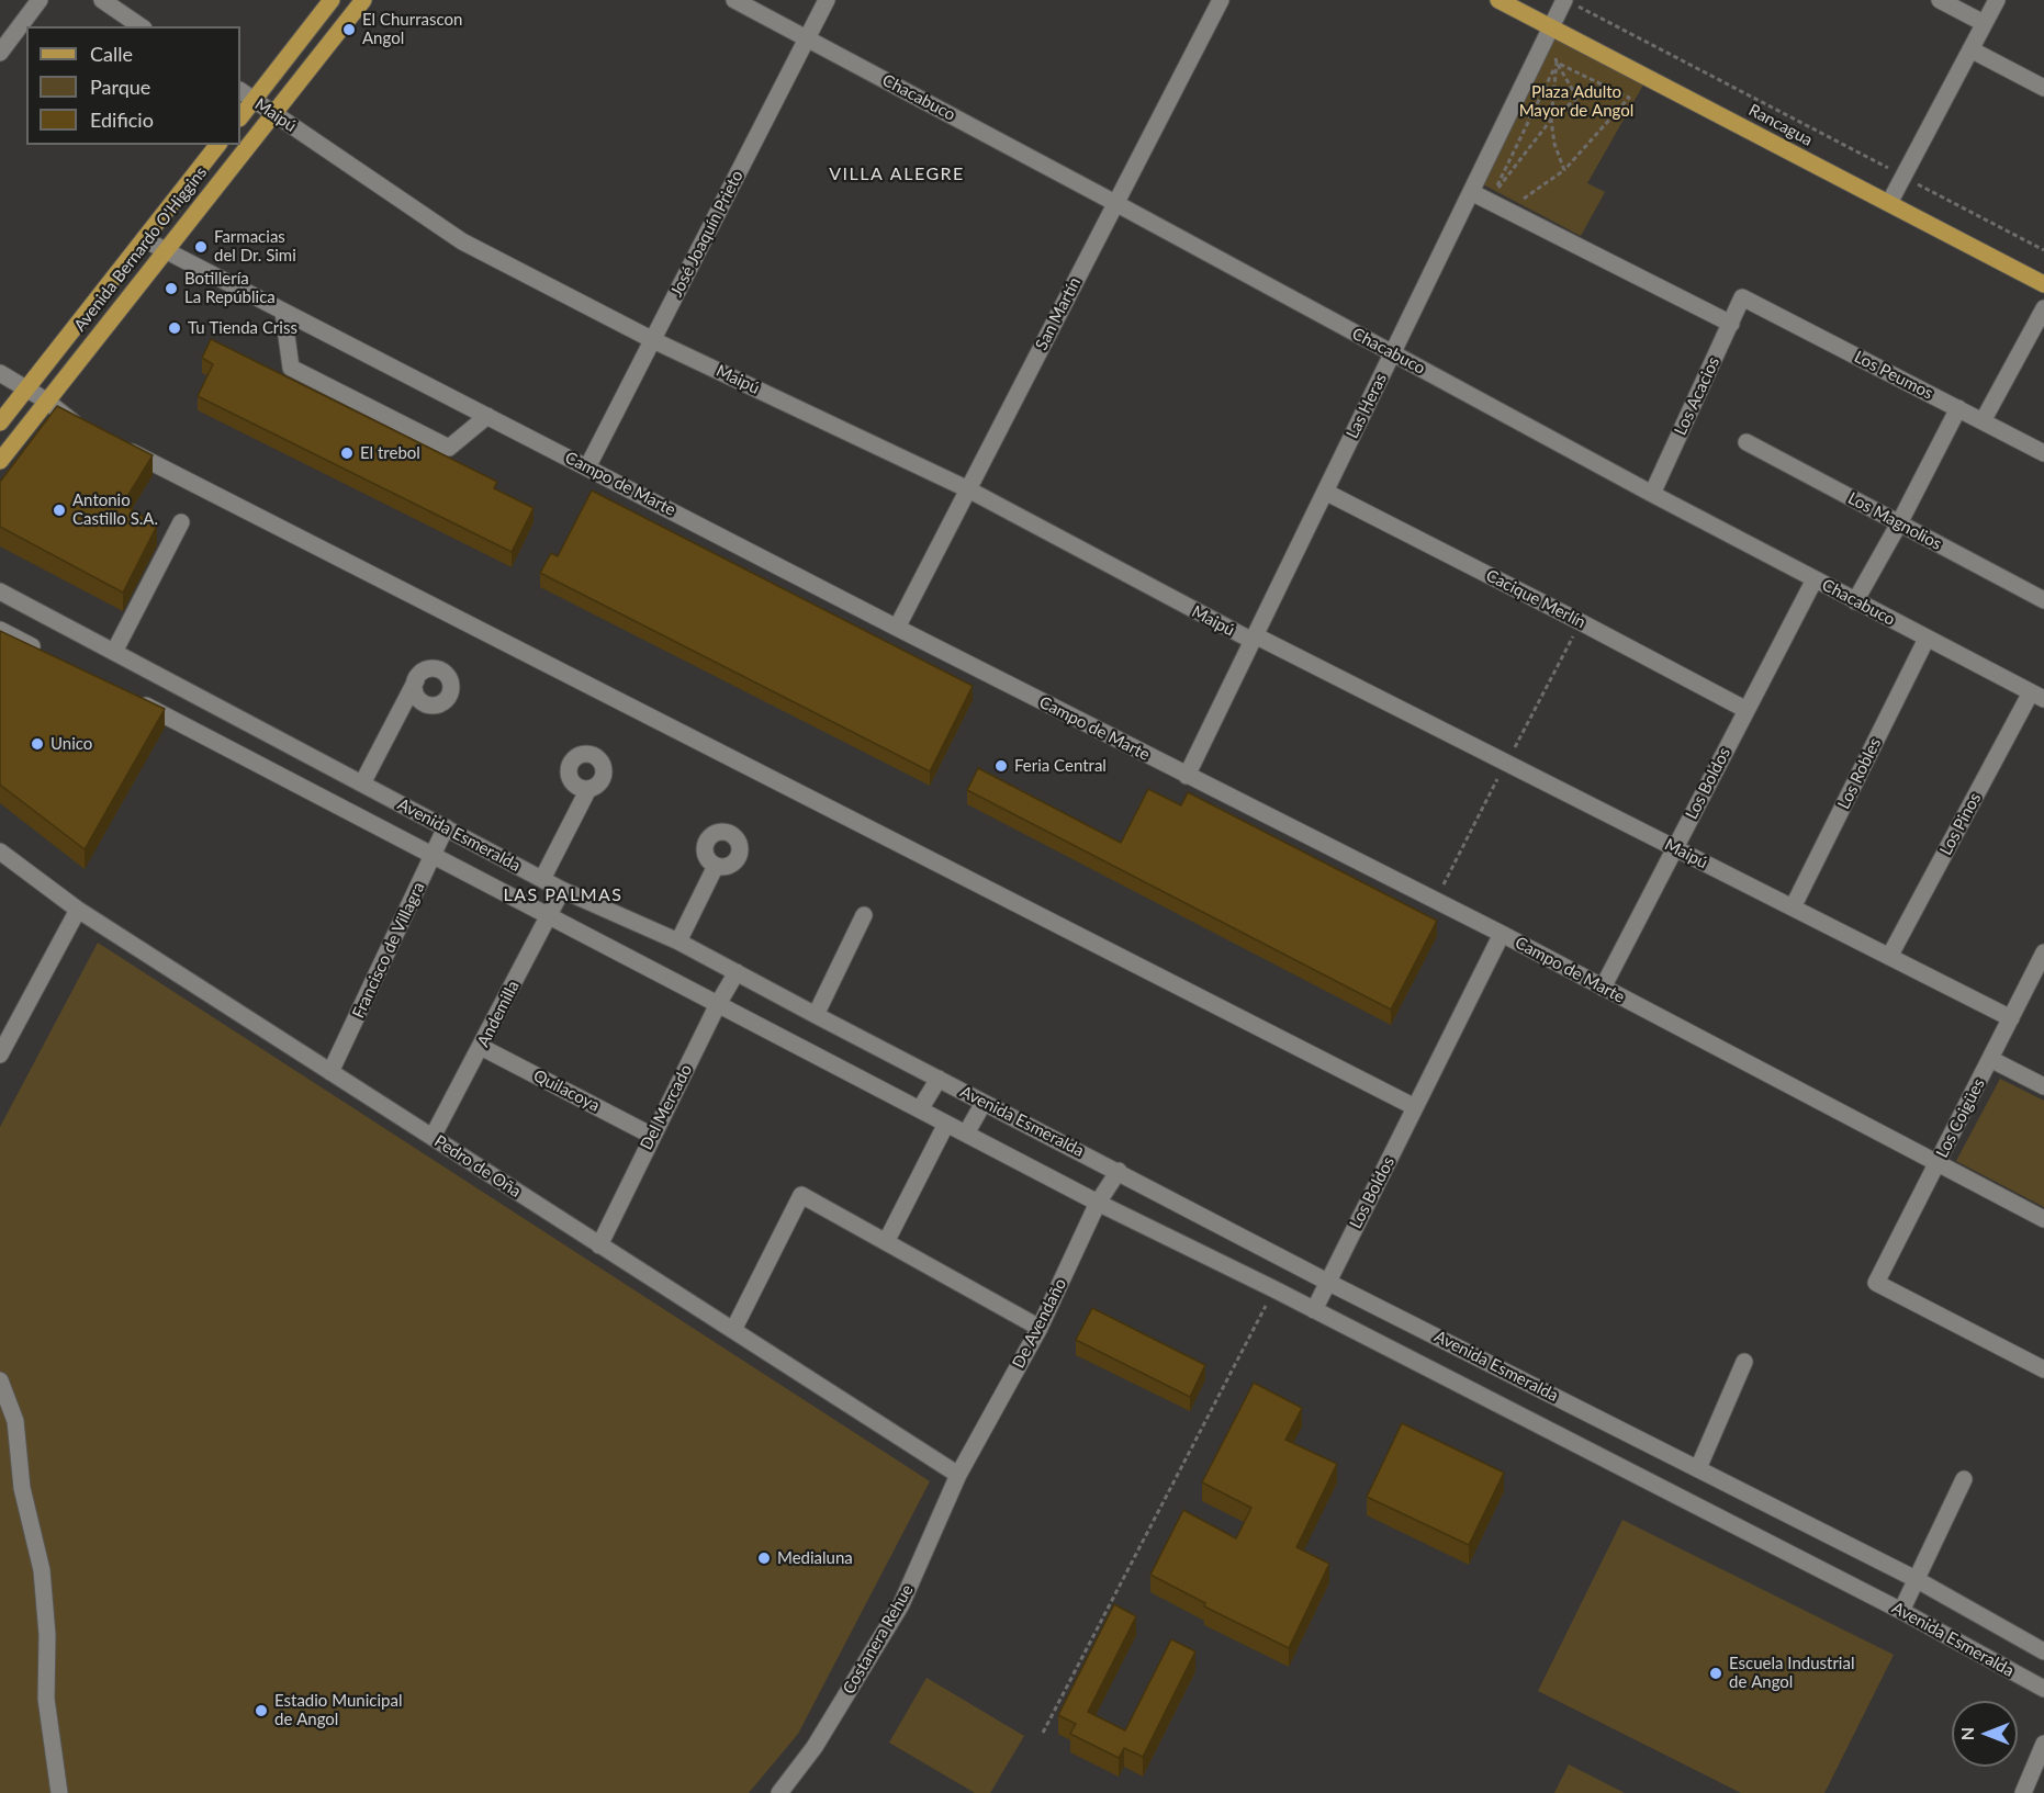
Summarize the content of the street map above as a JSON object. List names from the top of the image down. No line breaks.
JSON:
{"streets":{"main road":["Rancagua","Avenida Bernardo O'Higgins"],"street":["Chacabuco","Maipú","José Joaquín Prieto","San Martín","Los Peumos","Los Acacios","Las Heras","Campo de Marte","Los Magnolios","Cacique Merlín","Los Robles","Los Boldos","Los Pinos","Avenida Esmeralda","Francisco de Villagra","Andemilla","Quilacoya","Del Mercado","Los Coigües","Pedro de Oña","De Avendaño","Costanera Rehue"]},"crossings":[["Chacabuco","José Joaquín Prieto"],["Chacabuco","San Martín"],["Chacabuco","Los Acacios"],["Chacabuco","Las Heras"],["Chacabuco","Los Robles"],["Chacabuco","Los Boldos"],["Chacabuco","Los Pinos"],["Maipú","José Joaquín Prieto"],["Maipú","Avenida Bernardo O'Higgins"],["Maipú","San Martín"],["Maipú","Las Heras"],["Maipú","Los Robles"],["Maipú","Los Boldos"],["Maipú","Los Pinos"],["Maipú","Los Coigües"],["Rancagua","Las Heras"],["José Joaquín Prieto","Campo de Marte"],["Avenida Bernardo O'Higgins","Campo de Marte"],["San Martín","Campo de Marte"],["Los Peumos","Los Acacios"],["Las Heras","Campo de Marte"],["Las Heras","Cacique Merlín"],["Campo de Marte","Los Boldos"],["Campo de Marte","Los Coigües"],["Cacique Merlín","Los Boldos"],["Los Boldos","Avenida Esmeralda"],["Avenida Esmeralda","Francisco de Villagra"],["Avenida Esmeralda","Andemilla"],["Avenida Esmeralda","Del Mercado"],["Avenida Esmeralda","De Avendaño"],["Francisco de Villagra","Pedro de Oña"],["Andemilla","Quilacoya"],["Andemilla","Pedro de Oña"],["Quilacoya","Del Mercado"],["Del Mercado","Pedro de Oña"],["Pedro de Oña","De Avendaño"],["Pedro de Oña","Costanera Rehue"],["De Avendaño","Costanera Rehue"]],"districts":["VILLA ALEGRE","LAS PALMAS"],"parks":["Plaza Adulto Mayor de Angol"],"places":["El Churrascon Angol","Farmacias del Dr. Simi","Botillería La República","Tu Tienda Criss","El trebol","Antonio Castillo S.A.","Unico","Feria Central","Medialuna","Escuela Industrial de Angol","Estadio Municipal de Angol"],"legend":["Calle","Parque","Edificio"],"north":"left"}
